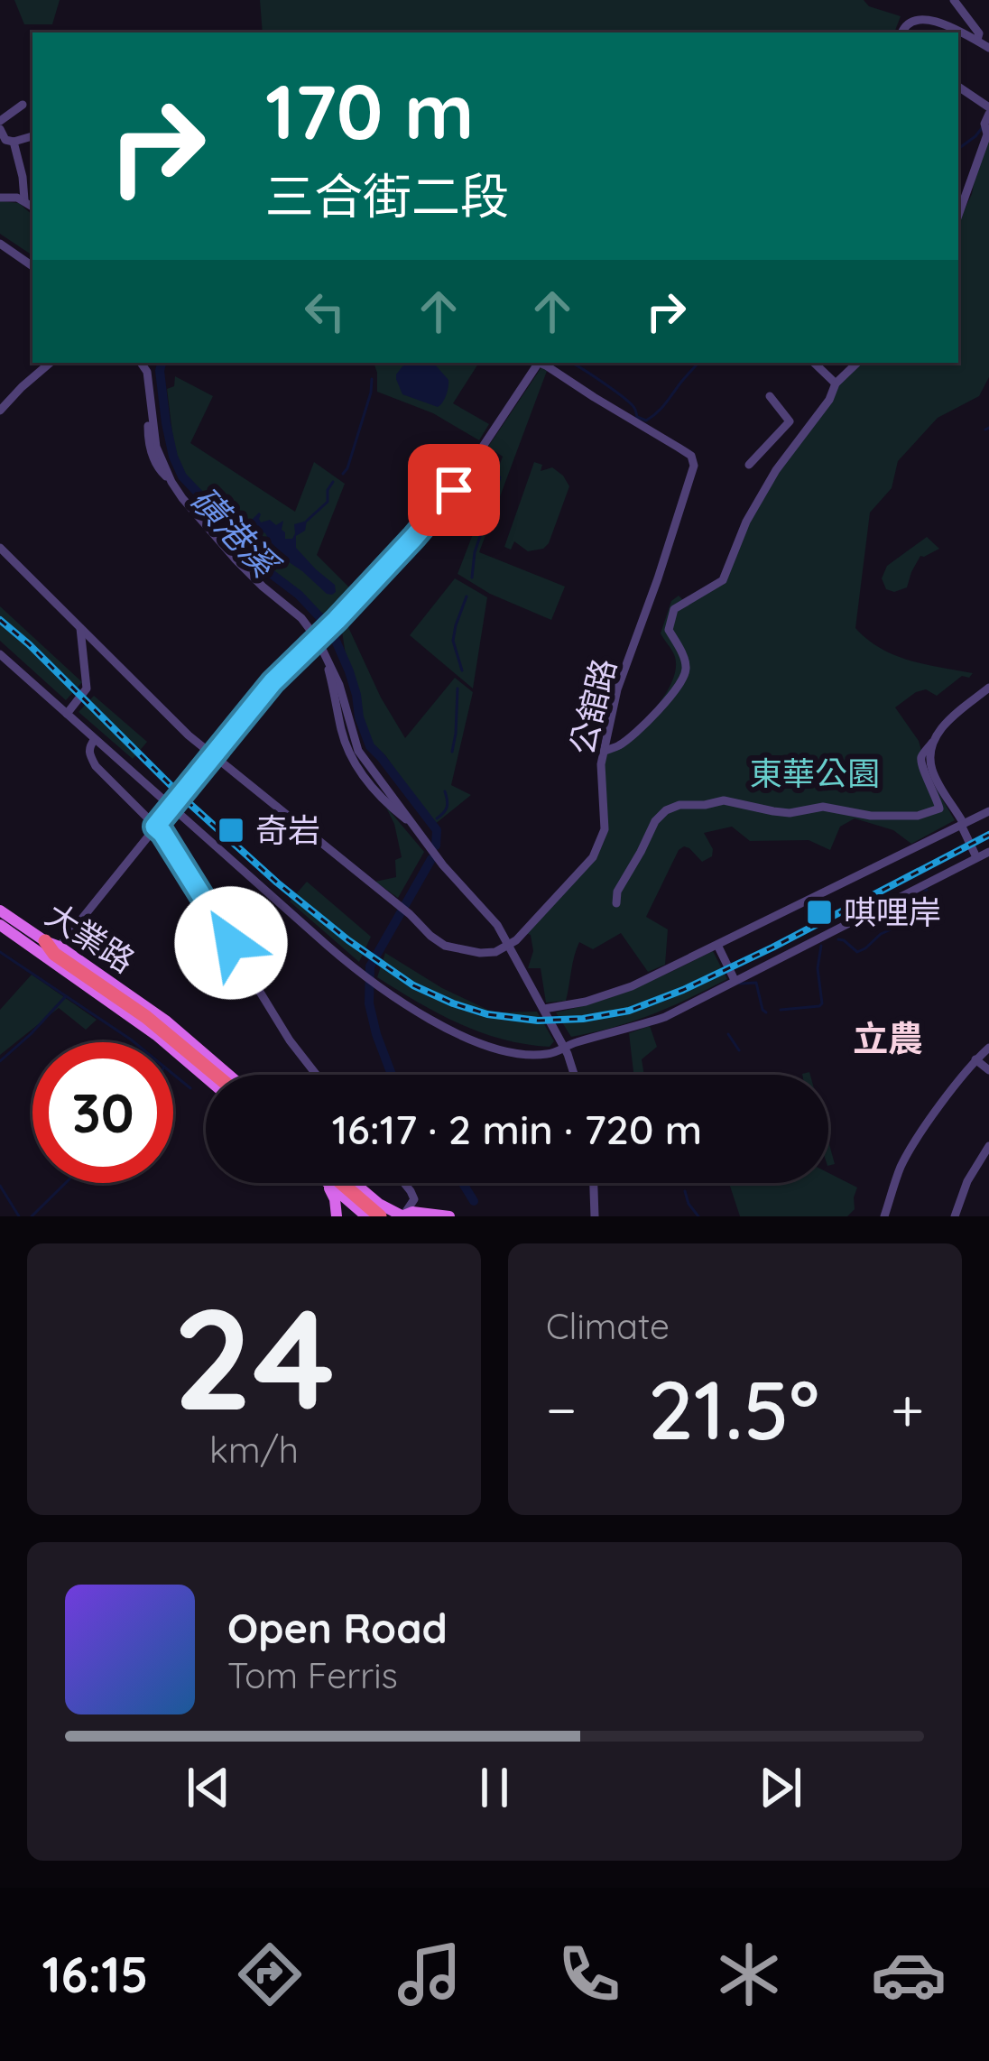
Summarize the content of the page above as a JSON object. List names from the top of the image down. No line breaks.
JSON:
{"streets":{"main road":["大業路"],"street":["公舘路"]},"districts":["立農"],"water":["磺港溪"],"parks":["東華公園"],"places":{"transit":["奇岩","唭哩岸"]},"page":{"turn":["170 m","三合街二段"],"limit":"30","trip":"16:17 · 2 min · 720 m","tile":[["24","km/h"],"Climate"],"heat":["−","21.5°","+"],"song":["Open Road","Tom Ferris"],"tabs":"16:15"}}
